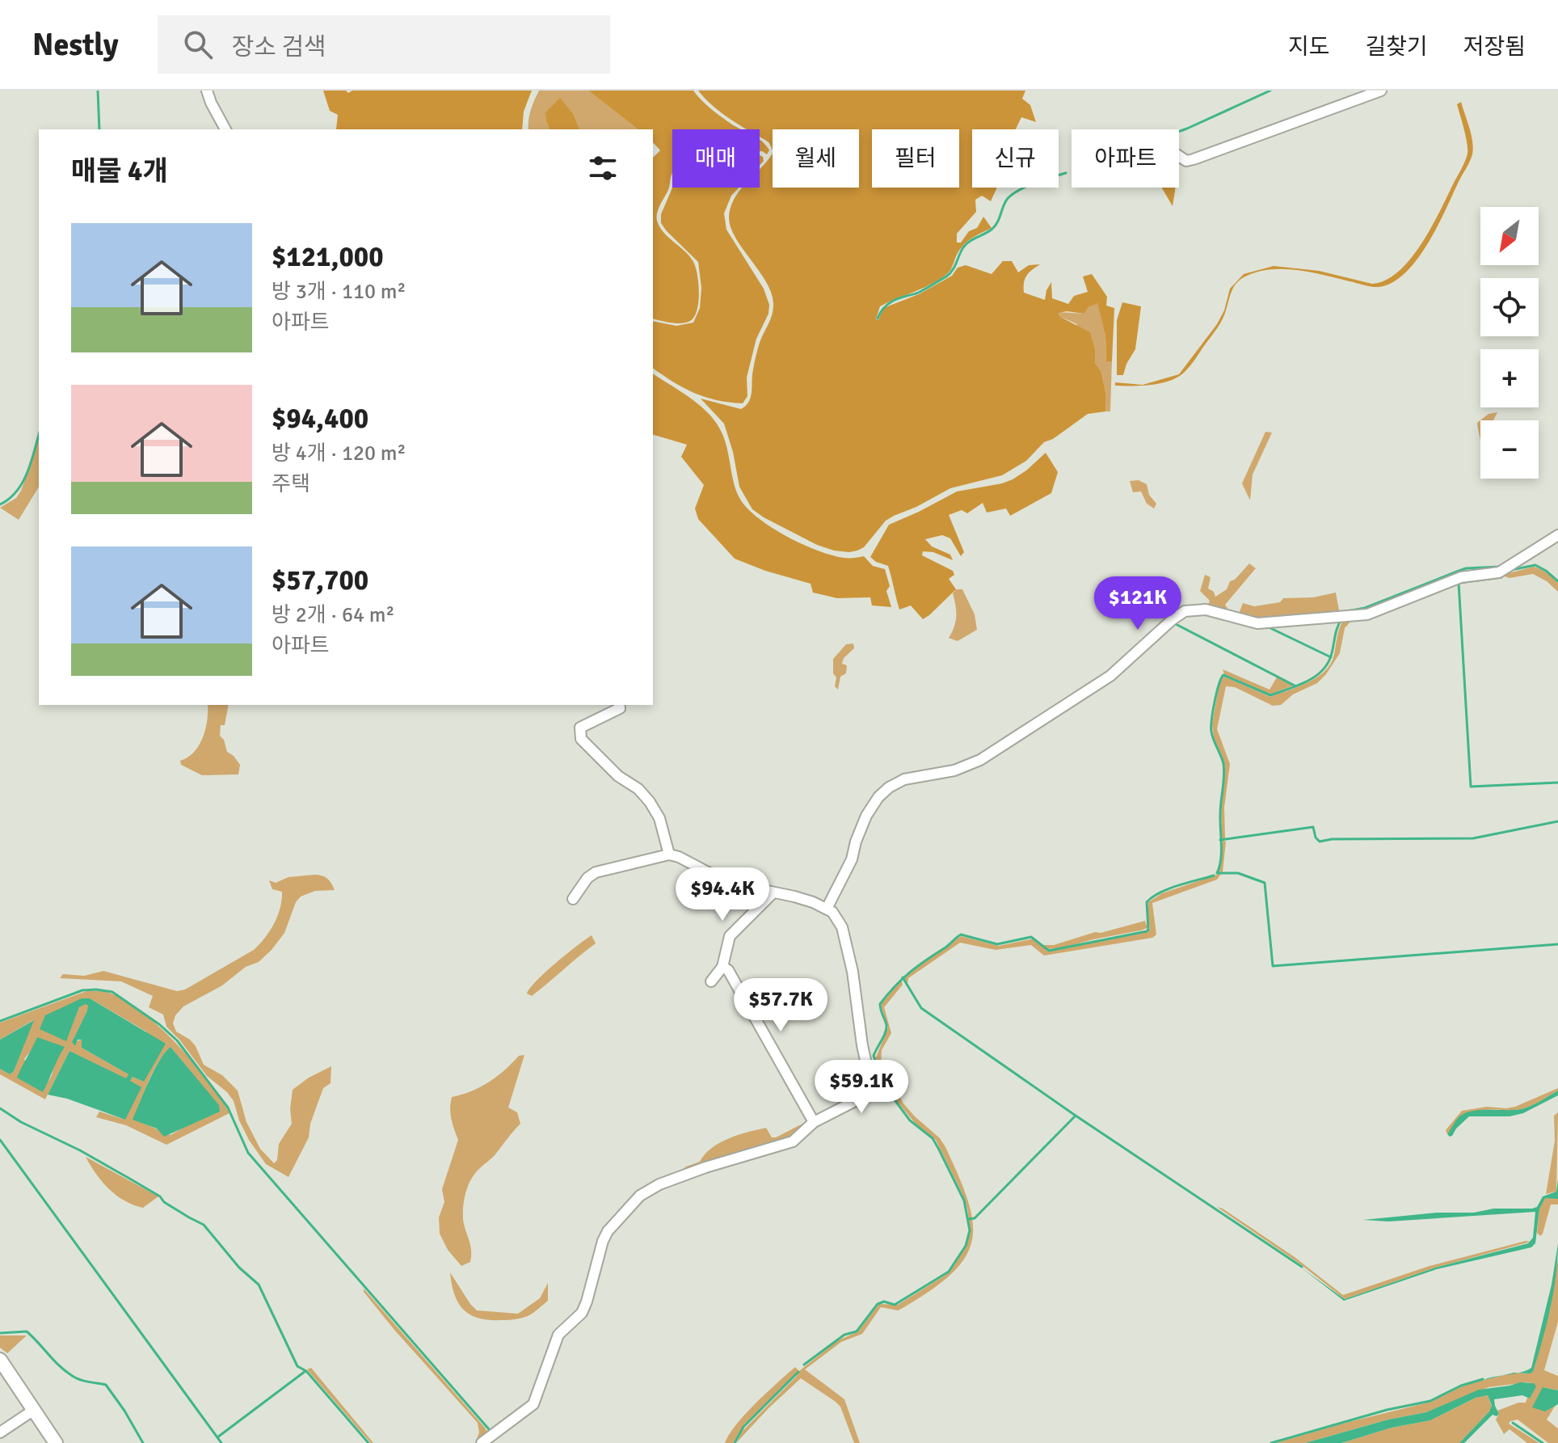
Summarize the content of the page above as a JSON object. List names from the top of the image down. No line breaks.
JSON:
{"north":"bottom left","page":{"header":"Nestly","search":"장소 검색","nav":["지도","길찾기","저장됨"],"chip":["매매","월세","필터","신규","아파트"],"heading":"매물 4개","map_buttons":["+","−"],"list":[{"name":"$121,000","note":"방 3개 · 110 m² · 아파트"},{"name":"$94,400","note":"방 4개 · 120 m² · 주택"},{"name":"$57,700","note":"방 2개 · 64 m² · 아파트"}],"price":["$121K","$94.4K","$57.7K","$59.1K"]}}
